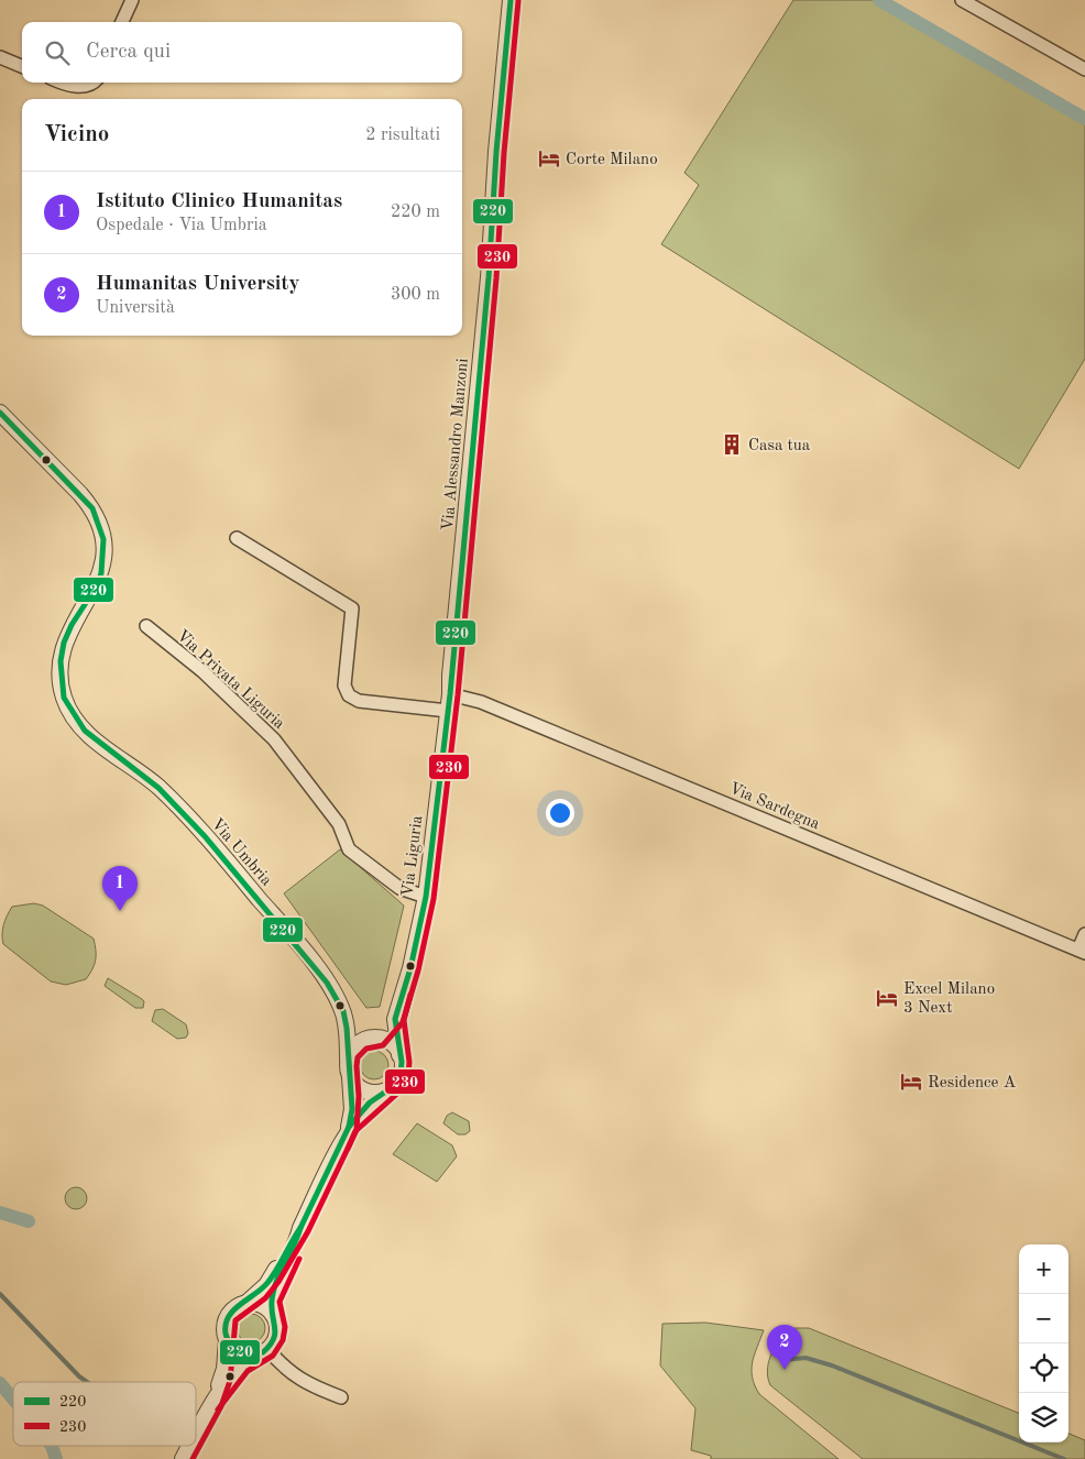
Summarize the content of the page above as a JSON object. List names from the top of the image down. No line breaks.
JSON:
{"streets":{"street":["Via Alessandro Manzoni","Via Privata Liguria","Via Sardegna","Via Umbria","Via Liguria"]},"crossings":[["Via Alessandro Manzoni","Via Sardegna"],["Via Alessandro Manzoni","Via Liguria"],["Via Privata Liguria","Via Liguria"],["Via Sardegna","Via Liguria"],["Via Umbria","Via Liguria"]],"places":{"hotel":["Corte Milano","Excel Milano 3 Next","Residence A"],"building":["Casa tua"]},"lines":["transit line 220","transit line 230"],"legend":["220","230"],"page":{"search":"Cerca qui","heading":["Vicino","2 risultati"],"list":[{"mark":"1","name":"Istituto Clinico Humanitas","note":"Ospedale · Via Umbria","value":"220 m"},{"mark":"2","name":"Humanitas University","note":"Università","value":"300 m"}],"pins":["1","2"],"map_buttons":["+","−"]}}
